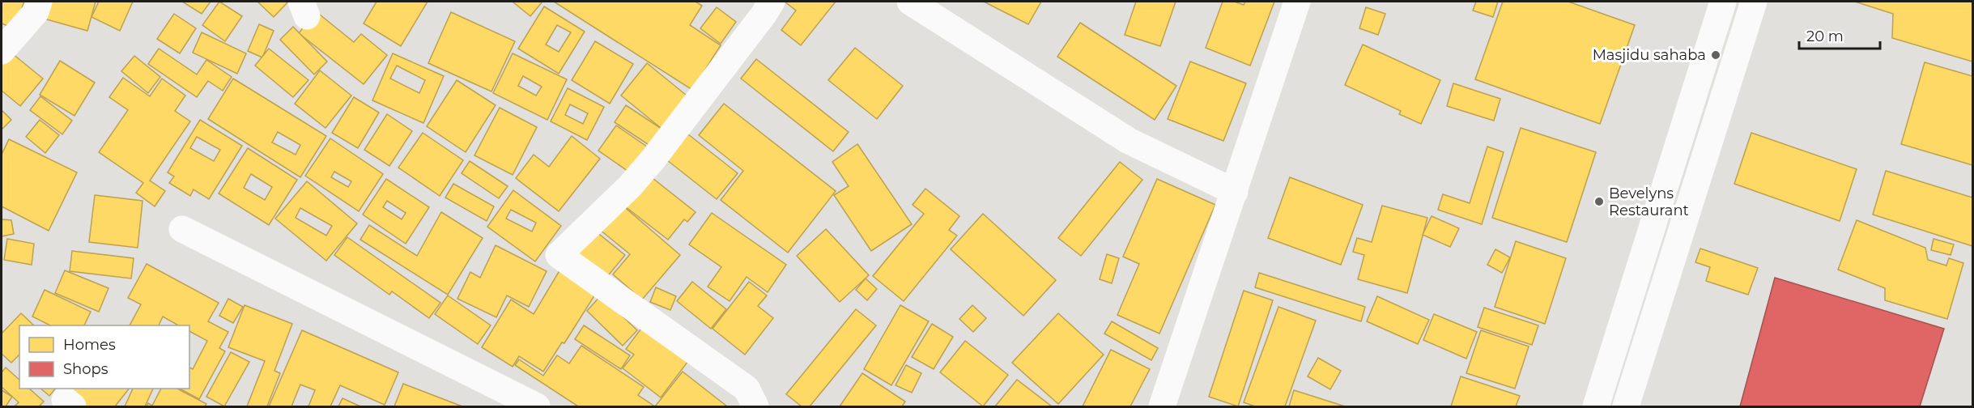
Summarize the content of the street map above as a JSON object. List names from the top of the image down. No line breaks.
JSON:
{"places":["Masjidu sahaba","Bevelyns Restaurant"],"legend":["Homes","Shops"],"scale_bar":"20 m"}
